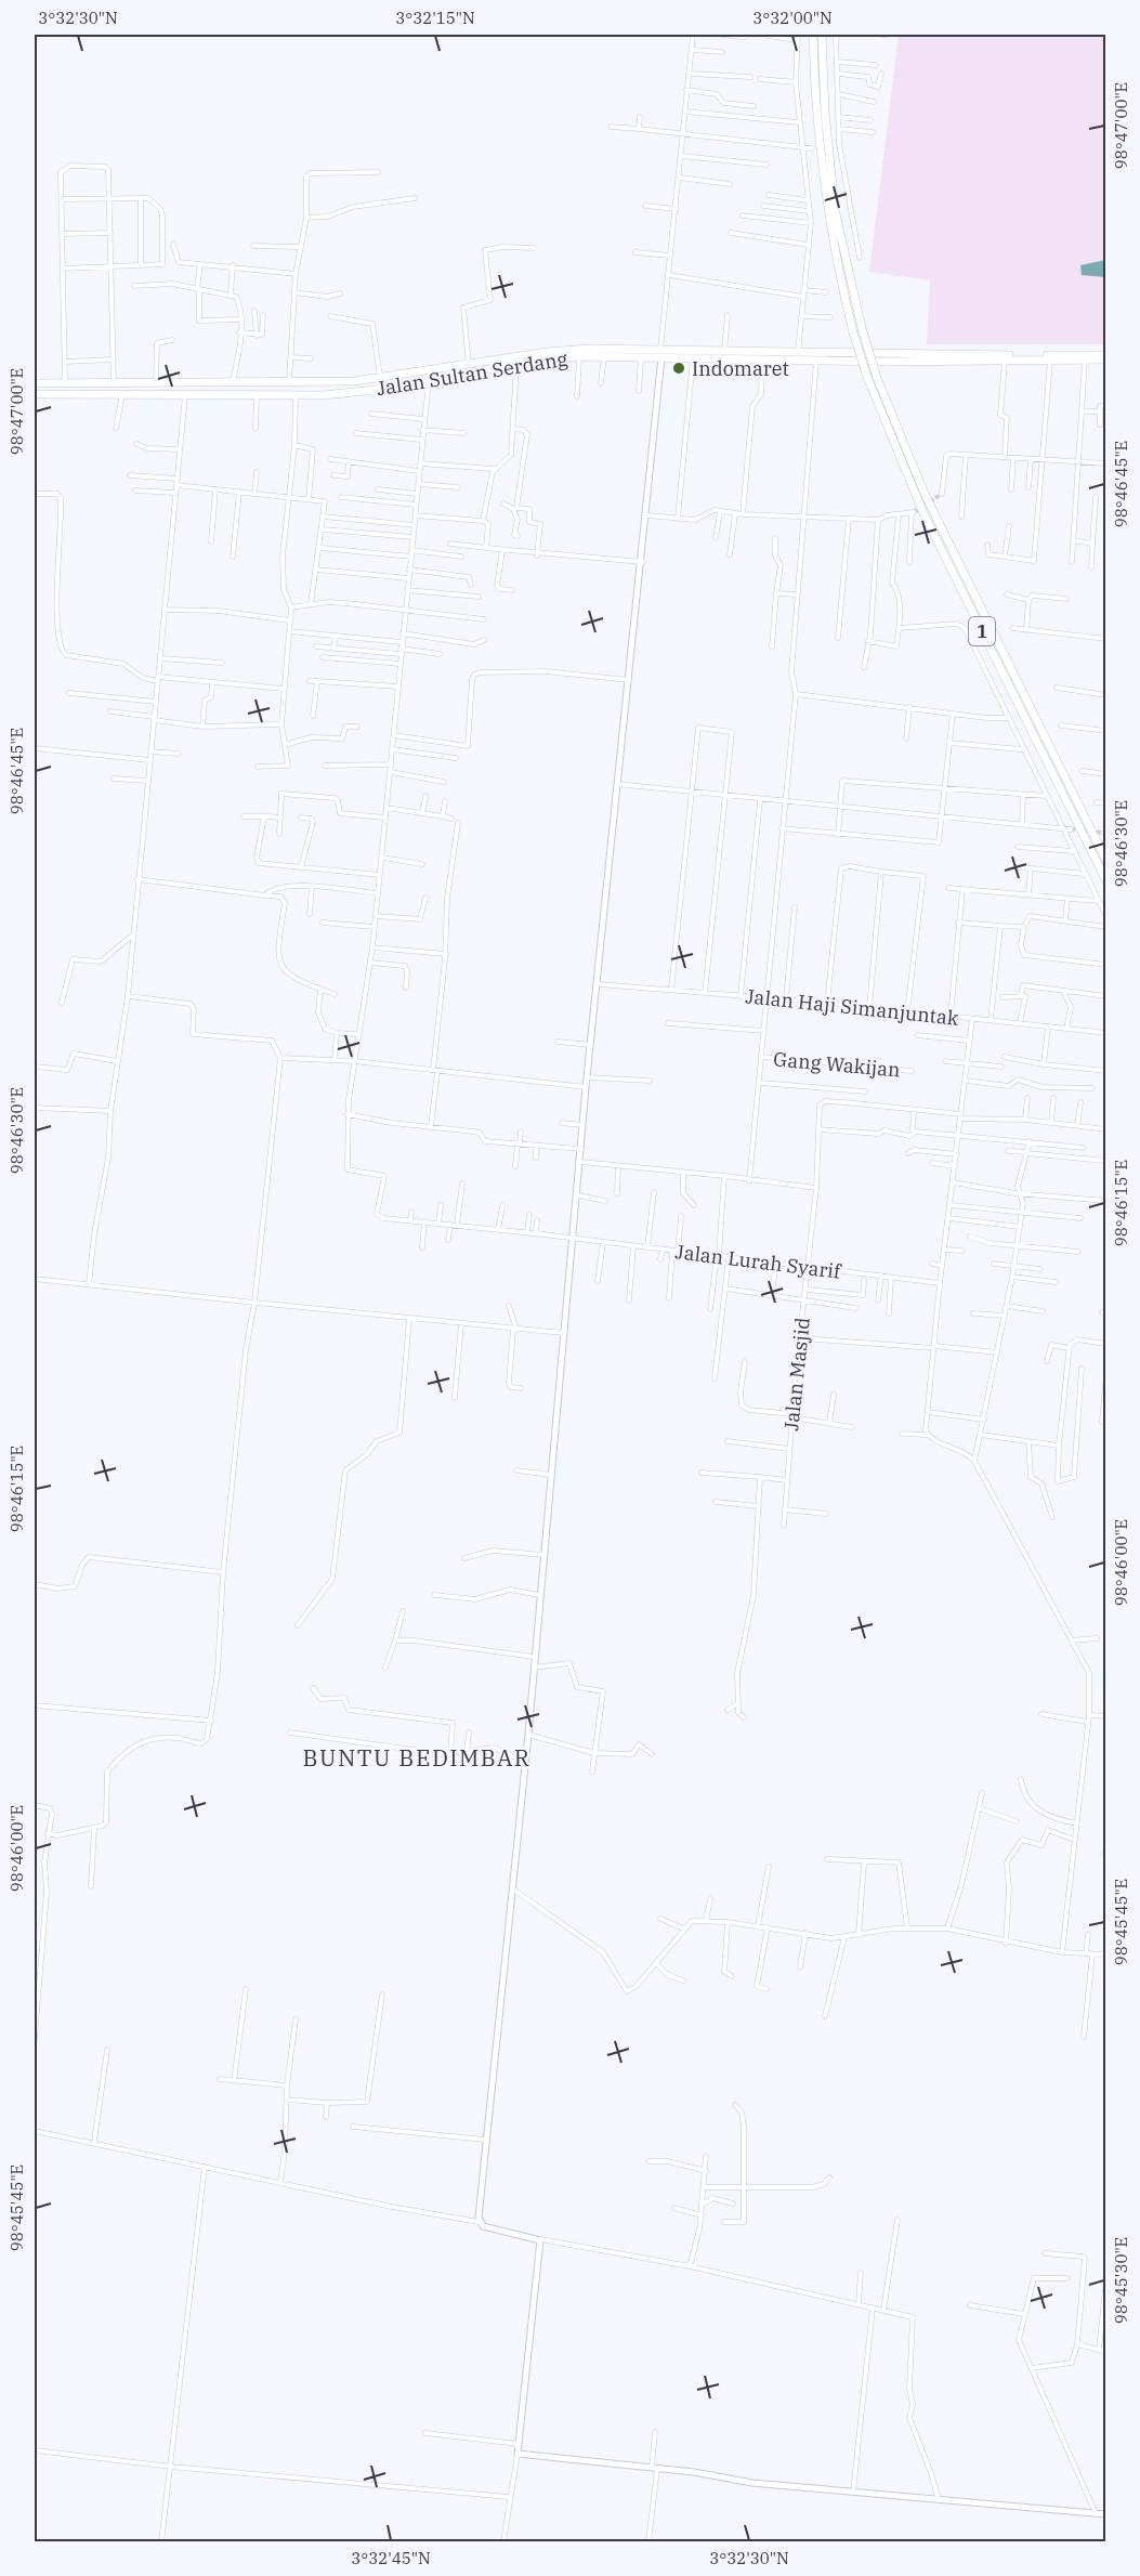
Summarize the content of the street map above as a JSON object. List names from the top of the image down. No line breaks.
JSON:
{"streets":{"highway":["Jalan Sultan Serdang","1"],"street":["Jalan Haji Simanjuntak","Gang Wakijan","Jalan Lurah Syarif","Jalan Masjid"]},"crossings":[["Jalan Lurah Syarif","Jalan Masjid"]],"districts":["BUNTU BEDIMBAR"],"places":["Indomaret"],"coordinates":["3°32'30\"N","3°32'15\"N","3°32'00\"N","98°47'00\"E","98°46'45\"E","98°46'30\"E","98°46'15\"E","98°46'00\"E","98°45'45\"E","98°45'30\"E","3°32'45\"N"]}
